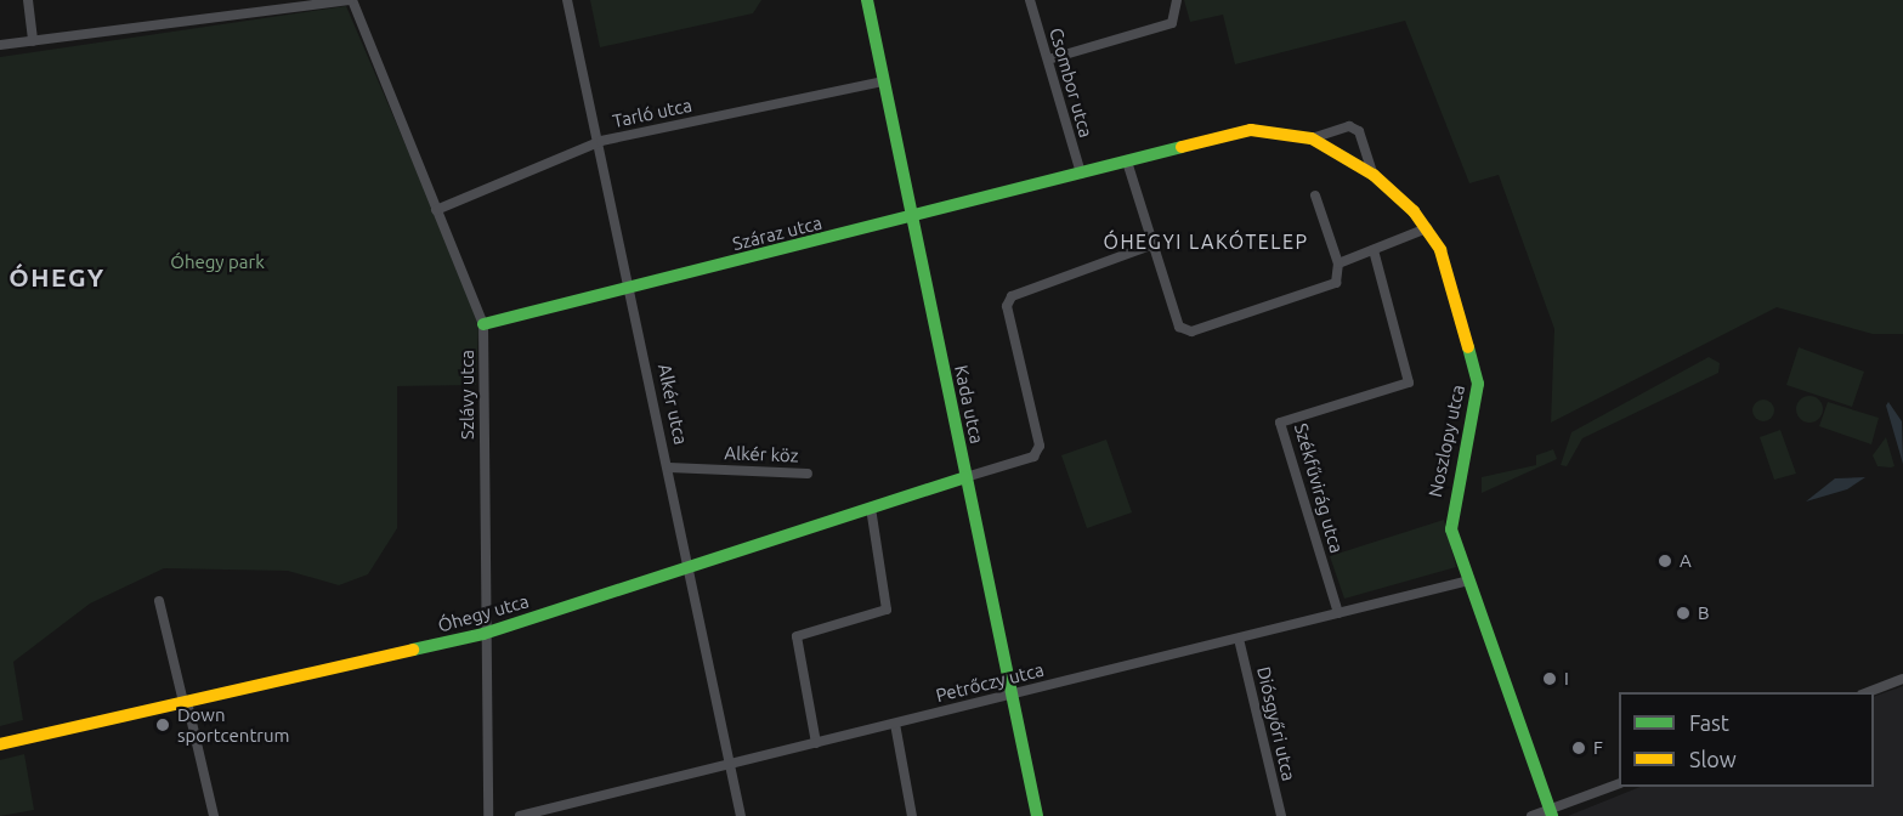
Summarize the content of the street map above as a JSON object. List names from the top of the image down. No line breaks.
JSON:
{"streets":{"street":["Csombor utca","Tarló utca","Száraz utca","Szlávy utca","Alkér utca","Kada utca","Noszlopy utca","Alkér köz","Székfűvirág utca","Óhegy utca","Petrőczy utca","Diósgyőri utca"]},"crossings":[["Csombor utca","Száraz utca"],["Csombor utca","Noszlopy utca"],["Tarló utca","Szlávy utca"],["Tarló utca","Alkér utca"],["Tarló utca","Kada utca"],["Száraz utca","Szlávy utca"],["Száraz utca","Alkér utca"],["Száraz utca","Kada utca"],["Száraz utca","Noszlopy utca"],["Szlávy utca","Óhegy utca"],["Alkér utca","Alkér köz"],["Alkér utca","Óhegy utca"],["Alkér utca","Petrőczy utca"],["Kada utca","Óhegy utca"],["Kada utca","Petrőczy utca"],["Noszlopy utca","Petrőczy utca"],["Székfűvirág utca","Petrőczy utca"],["Petrőczy utca","Diósgyőri utca"]],"districts":["ÓHEGYI LAKÓTELEP","ÓHEGY"],"parks":["Óhegy park"],"places":["A","B","I","Down sportcentrum","F"],"legend":["Fast","Slow"]}
